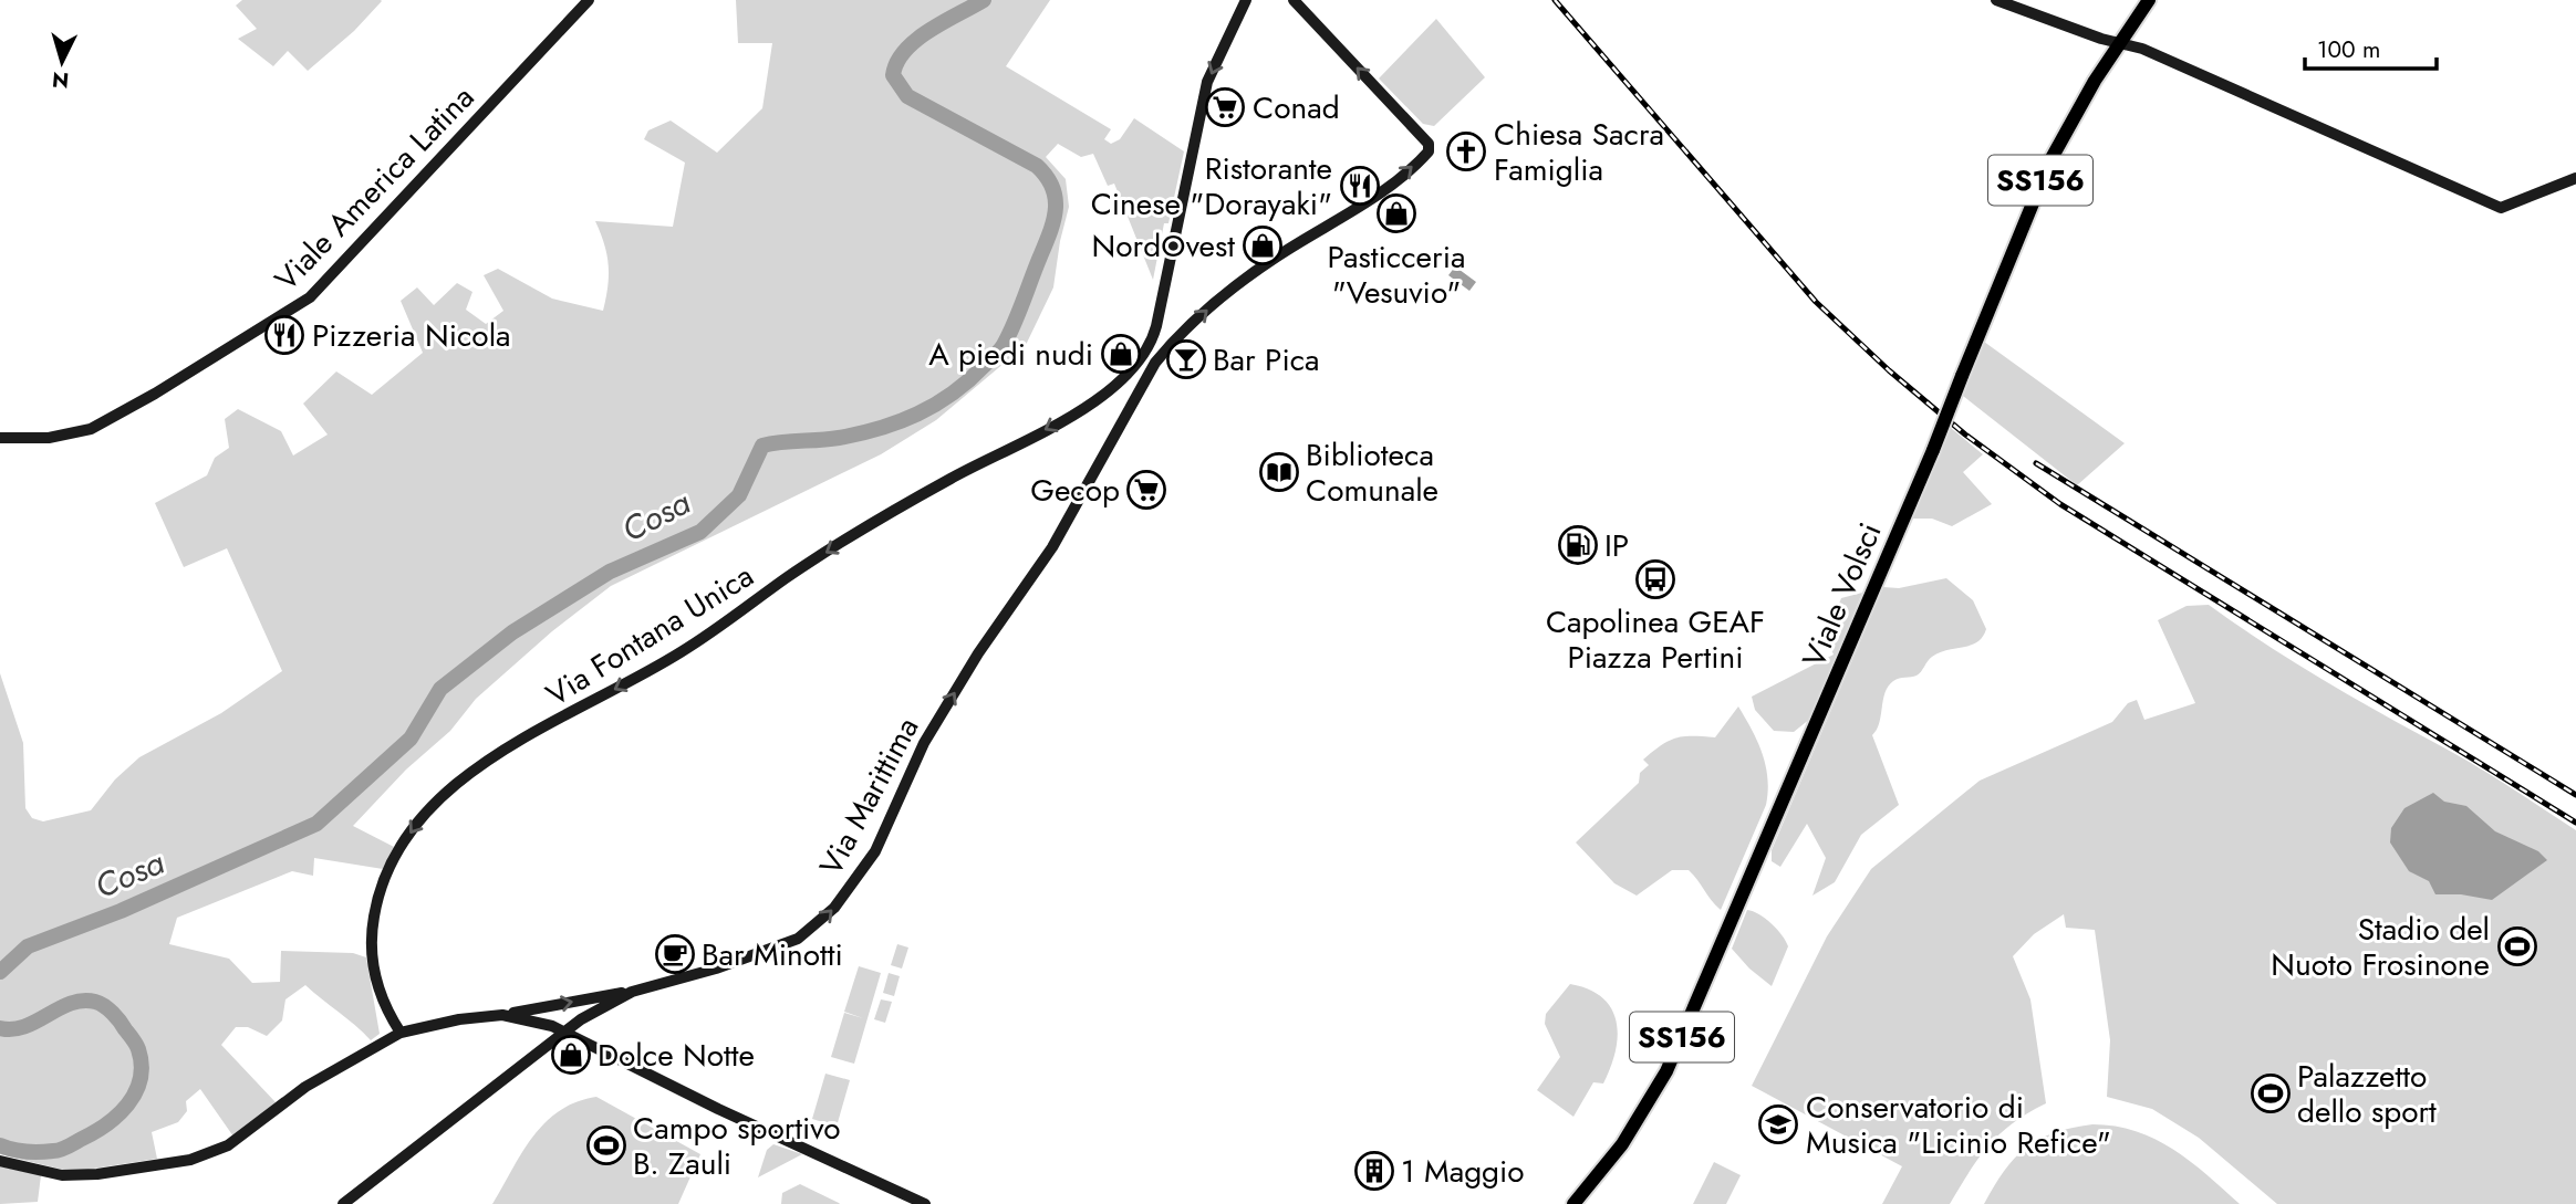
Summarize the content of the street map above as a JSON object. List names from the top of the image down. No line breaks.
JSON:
{"streets":{"main road":["SS156","Viale America Latina","Viale Volsci","Via Fontana Unica","Via Marittima"]},"one_way":["Via Fontana Unica","Via Marittima"],"water":["Cosa"],"places":{"supermarket":["Conad","Gecop"],"church":["Chiesa Sacra Famiglia"],"restaurant":["Ristorante Cinese \"Dorayaki\"","Pizzeria Nicola"],"shop":["Pasticceria \"Vesuvio\"","NordOvest","A piedi nudi","Dolce Notte"],"bar":["Bar Pica"],"library":["Biblioteca Comunale"],"fuel station":["IP"],"bus stop":["Capolinea GEAF Piazza Pertini"],"sports":["Stadio del Nuoto Frosinone","Palazzetto dello sport","Campo sportivo B. Zauli"],"cafe":["Bar Minotti"],"school or university":["Conservatorio di Musica \"Licinio Refice\""],"building":["1 Maggio"]},"scale_bar":"100 m","north":"bottom"}
